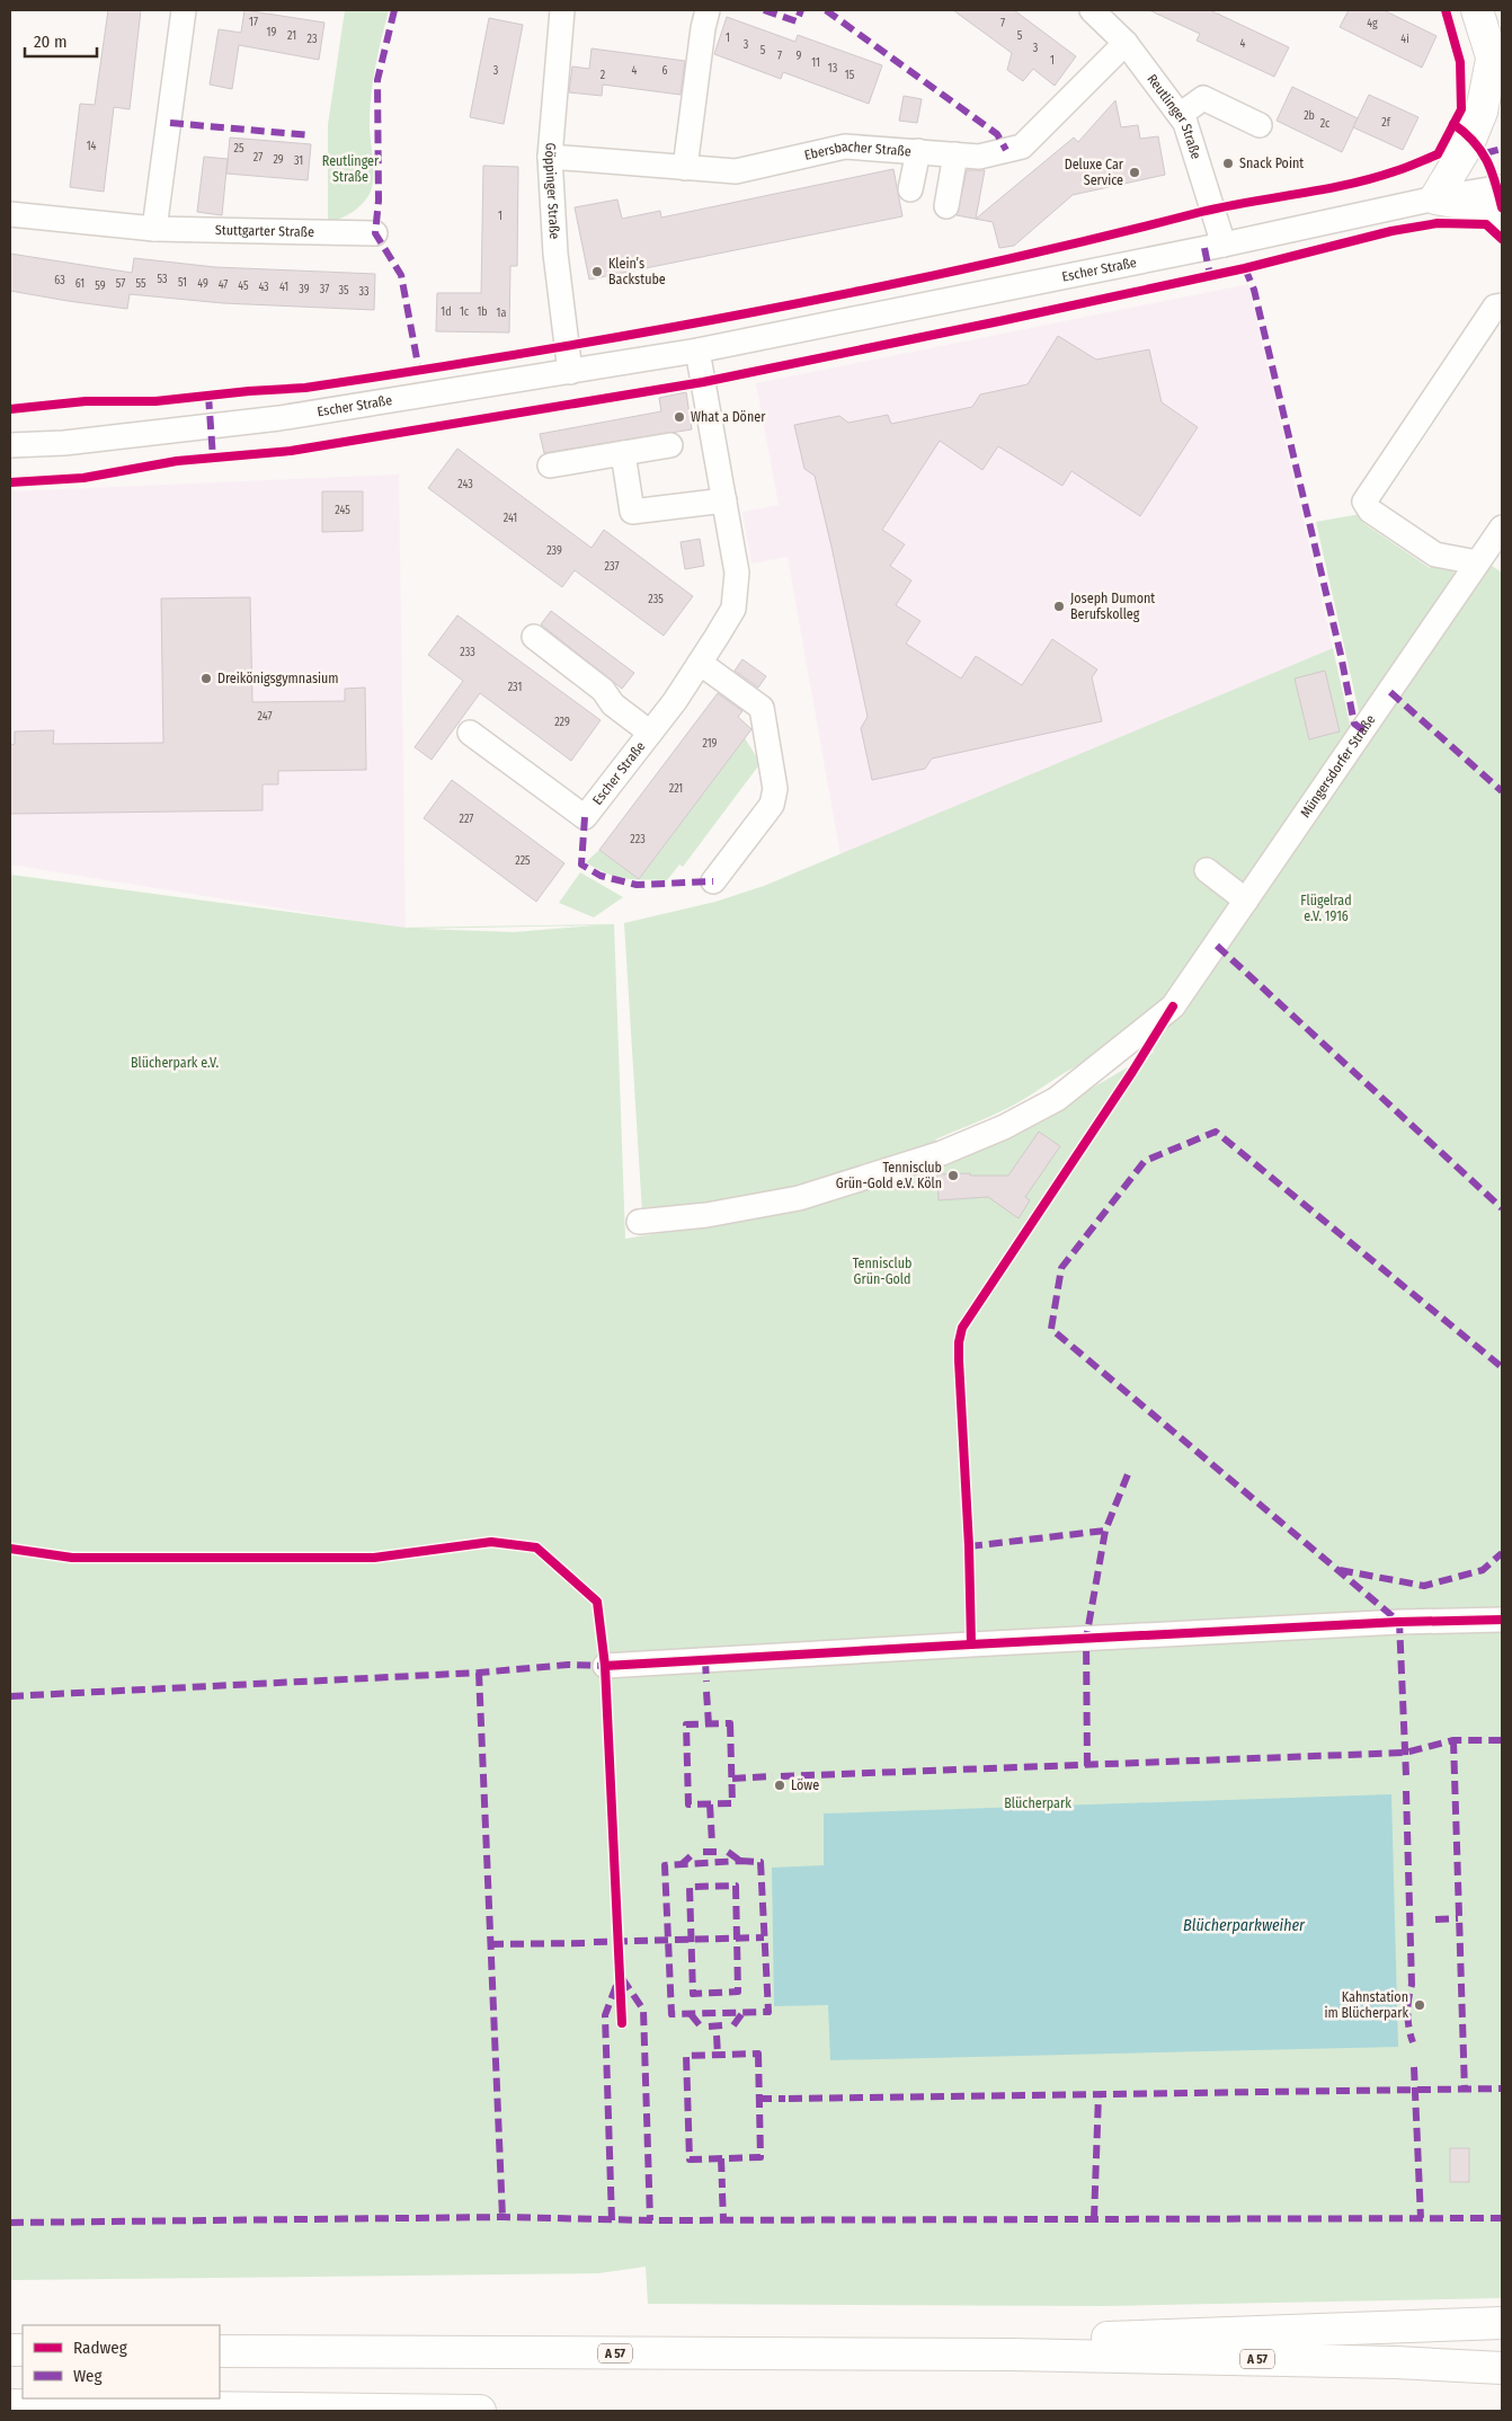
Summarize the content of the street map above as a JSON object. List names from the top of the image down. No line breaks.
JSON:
{"streets":{"main road":["A 57"],"street":["Reutlinger Straße","Ebersbacher Straße","Göppinger Straße","Stuttgarter Straße","Escher Straße","Müngersdorfer Straße"]},"crossings":[["Reutlinger Straße","Ebersbacher Straße"],["Reutlinger Straße","Escher Straße"],["Ebersbacher Straße","Göppinger Straße"],["Göppinger Straße","Escher Straße"]],"water":["Blücherparkweiher"],"parks":["Reutlinger Straße","Flügelrad e.V. 1916","Blücherpark e.V.","Tennisclub Grün-Gold","Blücherpark"],"places":["Snack Point","Deluxe Car Service","Klein’s Backstube","What a Döner","Joseph Dumont Berufskolleg","Dreikönigsgymnasium","Tennisclub Grün-Gold e.V. Köln","Löwe","Kahnstation im Blücherpark"],"house_numbers":["17","7","4g","19","21","5","1","23","4i","4","3","3","5","7","9","1","11","13","3","4","6","2","15","2b","2f","2c","14","25","27","29","31","1","53","63","51","61","57","55","49","47","59","45","43","41","39","37","35","33","1d","1c","1b","1a","243","245","241","239","237","235","233","231","247","229","219","221","227","223","225"],"legend":["Radweg","Weg"],"scale_bar":"20 m"}
